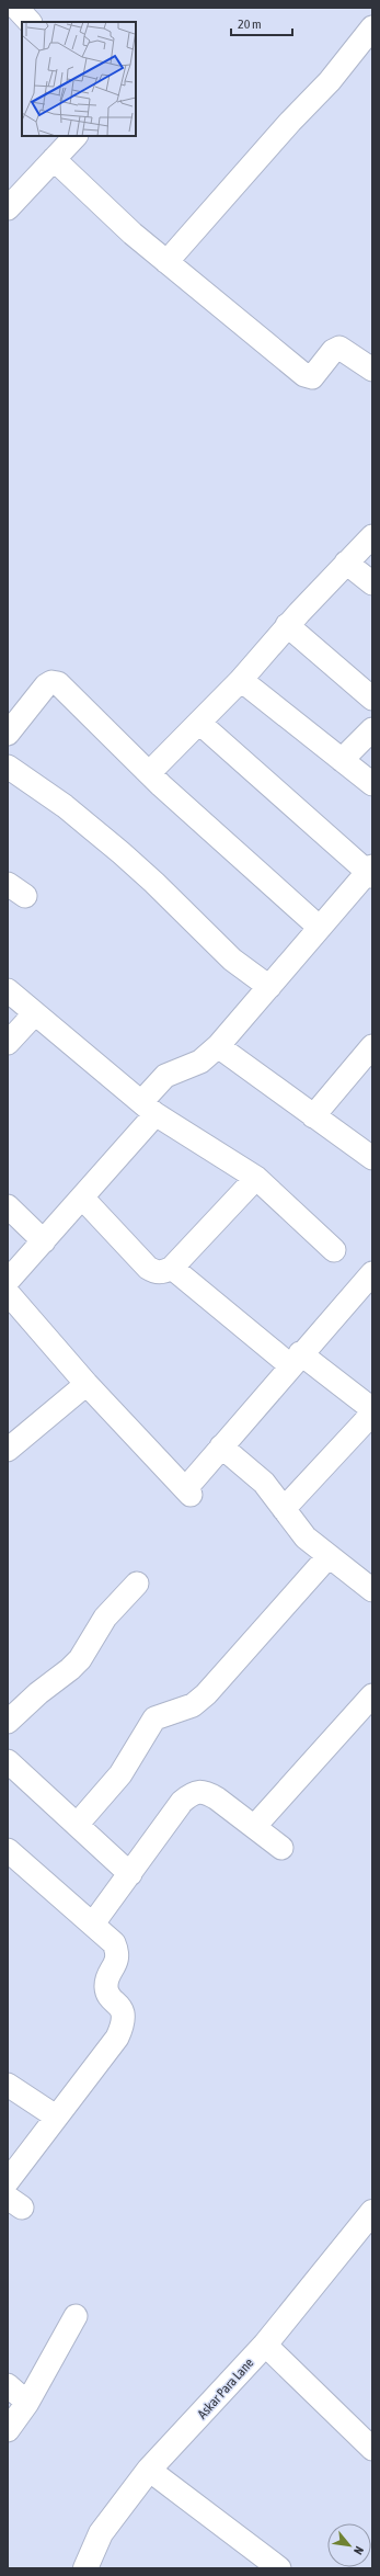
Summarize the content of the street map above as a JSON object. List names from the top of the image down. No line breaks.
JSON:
{"streets":{"street":["Askar Para Lane"]},"scale_bar":"20 m","north":"bottom right"}
